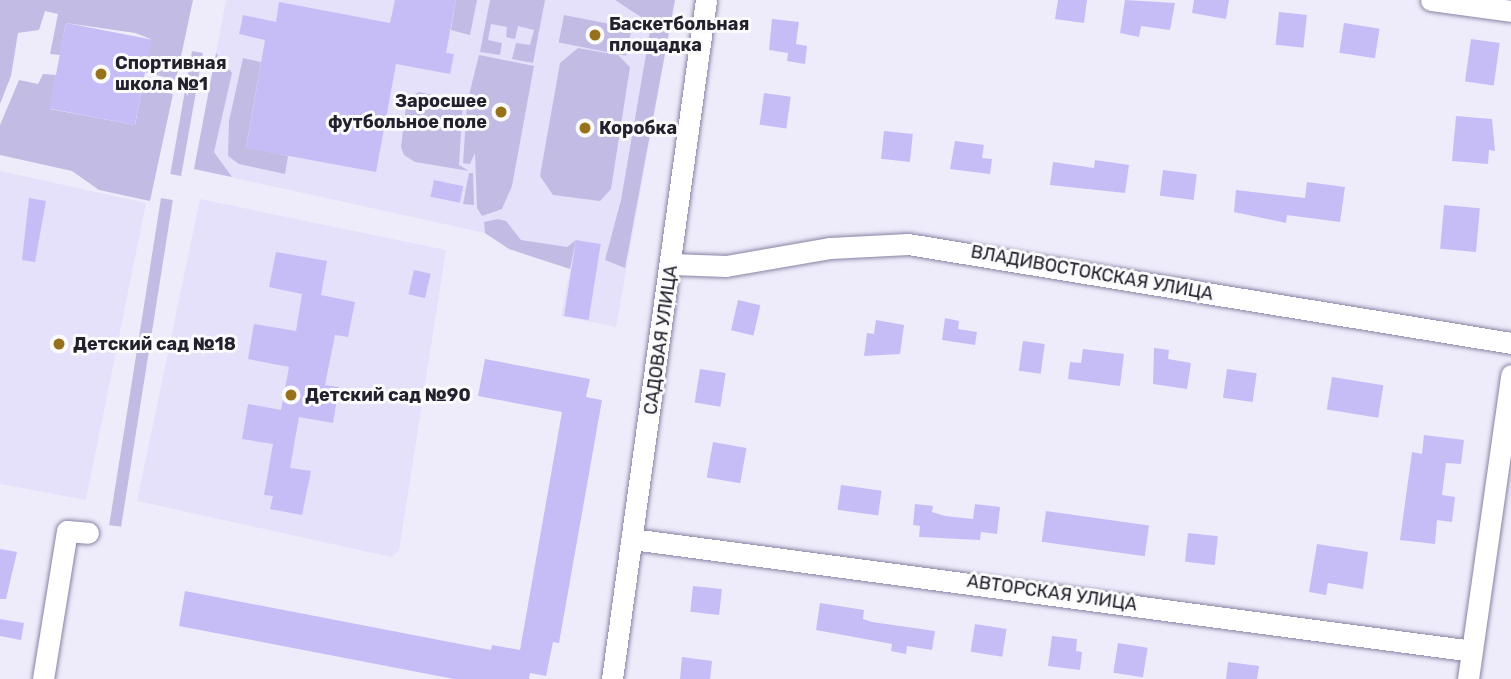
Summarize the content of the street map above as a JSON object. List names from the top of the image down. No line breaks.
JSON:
{"streets":{"street":["ВЛАДИВОСТОКСКАЯ УЛИЦА","САДОВАЯ УЛИЦА","АВТОРСКАЯ УЛИЦА"]},"crossings":[["ВЛАДИВОСТОКСКАЯ УЛИЦА","САДОВАЯ УЛИЦА"],["САДОВАЯ УЛИЦА","АВТОРСКАЯ УЛИЦА"]],"places":["Баскетбольная площадка","Спортивная школа №1","Заросшее футбольное поле","Коробка","Детский сад №18","Детский сад №90"]}
